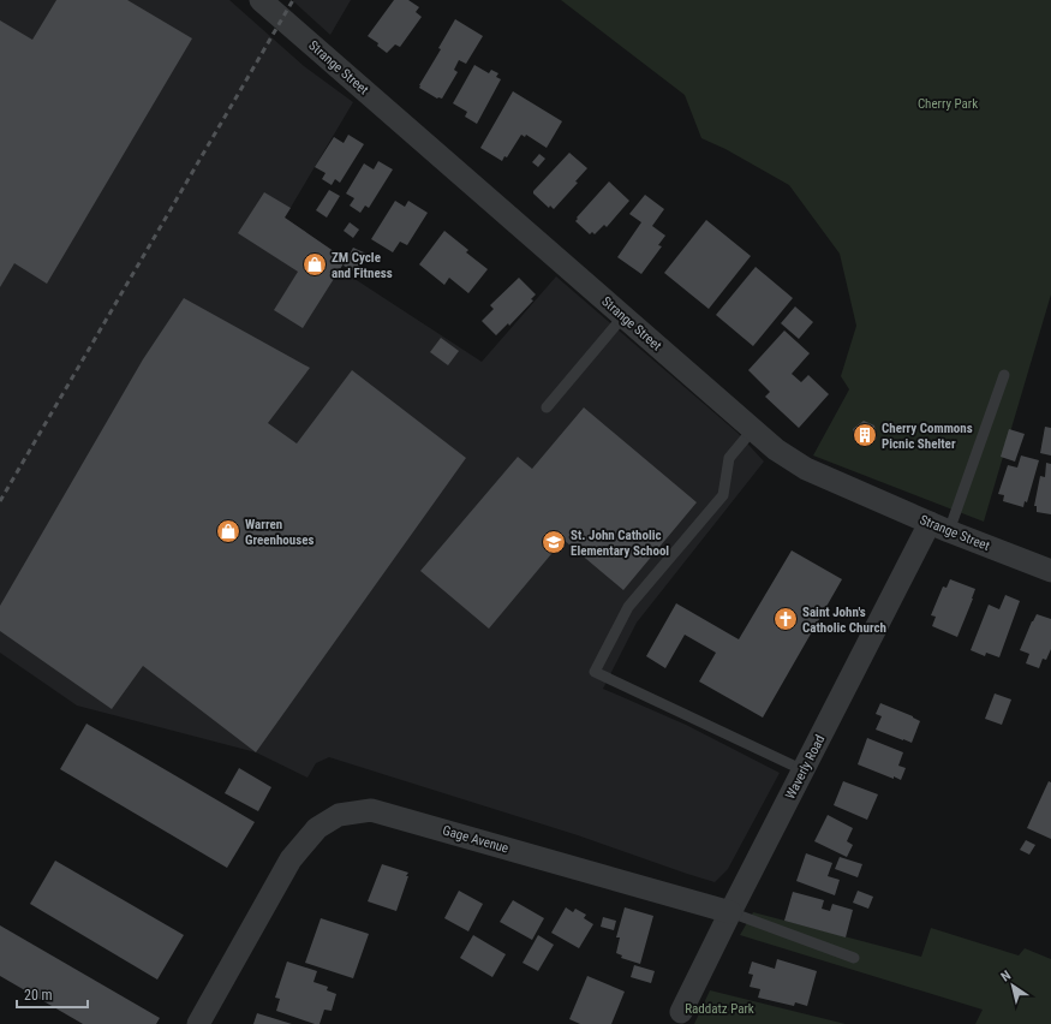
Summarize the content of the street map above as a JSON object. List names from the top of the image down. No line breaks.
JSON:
{"streets":{"street":["Strange Street","Waverly Road","Gage Avenue"]},"crossings":[["Strange Street","Waverly Road"],["Waverly Road","Gage Avenue"]],"parks":["Cherry Park","Raddatz Park"],"places":{"shop":["ZM Cycle and Fitness","Warren Greenhouses"],"building":["Cherry Commons Picnic Shelter"],"school or university":["St. John Catholic Elementary School"],"church":["Saint John's Catholic Church"]},"scale_bar":"20 m","north":"top left"}
